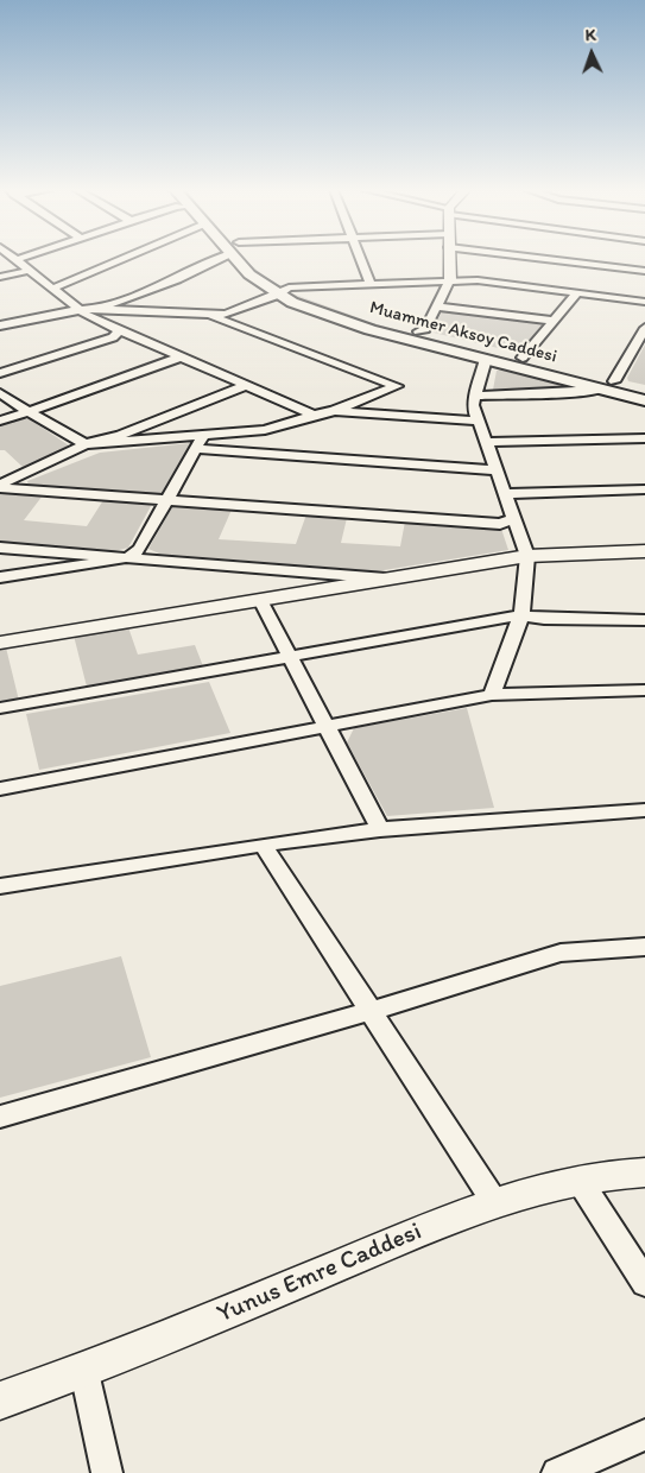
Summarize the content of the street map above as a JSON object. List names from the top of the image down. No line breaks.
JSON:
{"streets":{"main road":["Muammer Aksoy Caddesi"],"street":["Yunus Emre Caddesi"]},"north":"top"}
